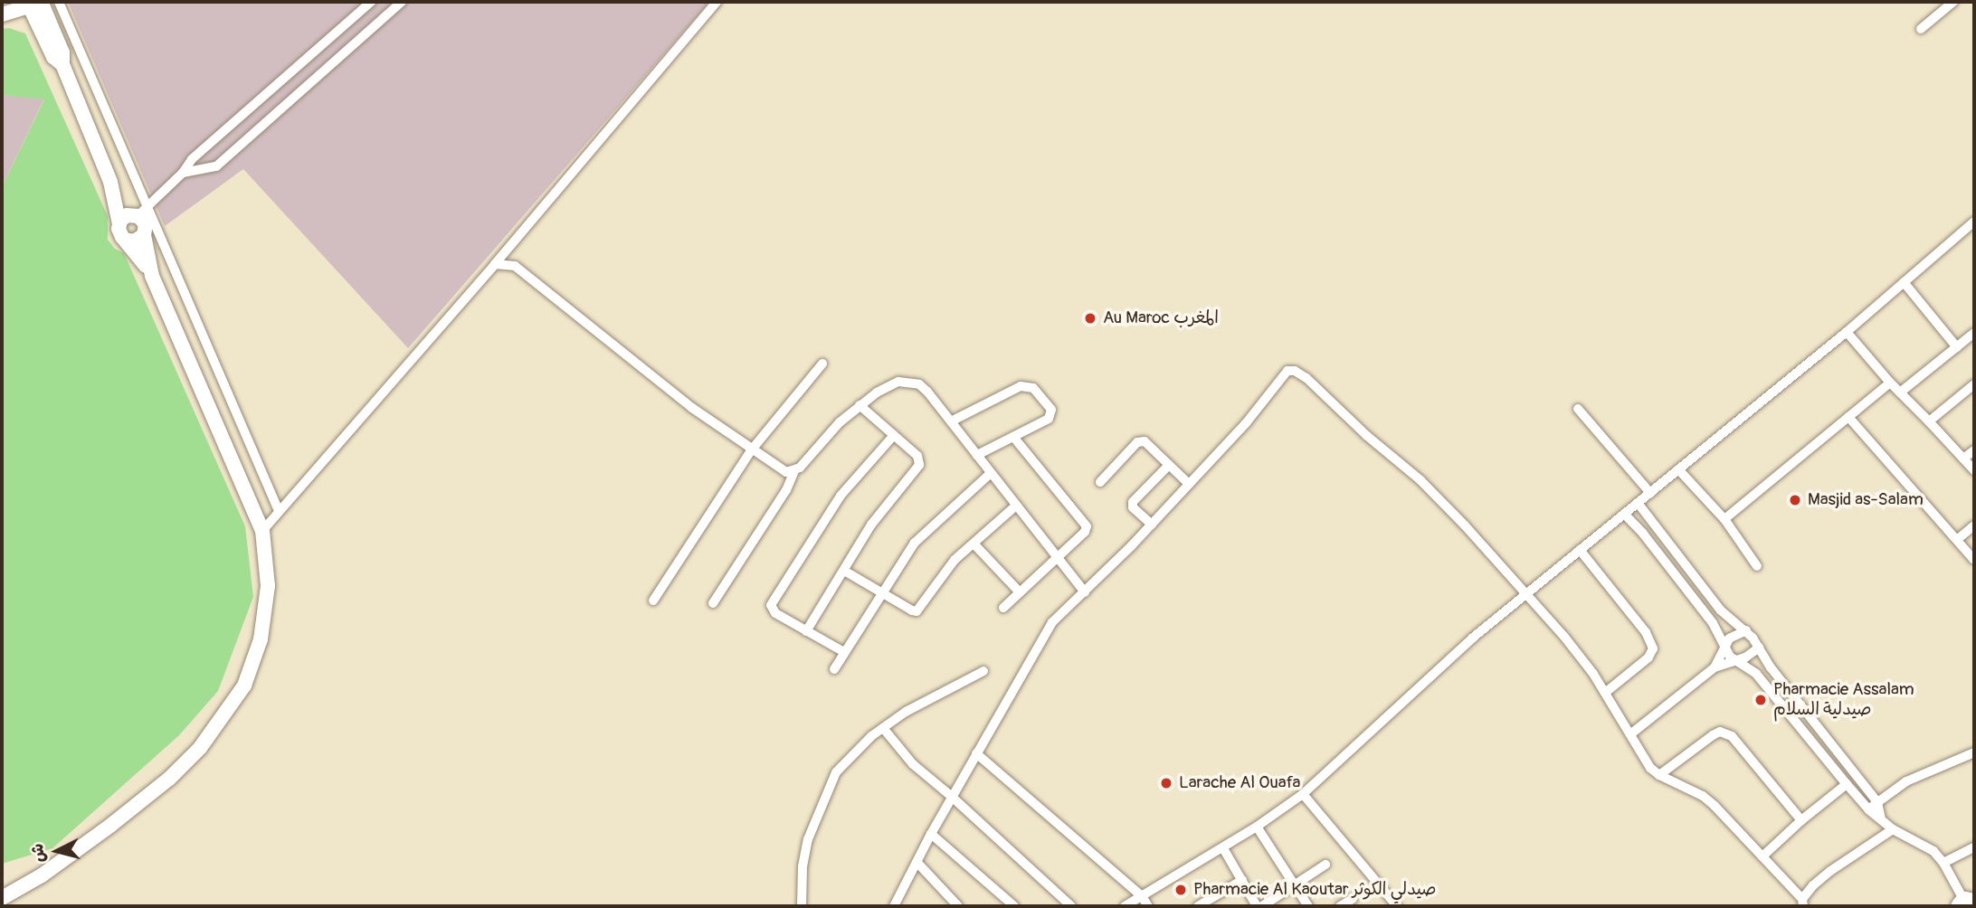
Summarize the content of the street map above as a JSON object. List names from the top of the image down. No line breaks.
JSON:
{"places":["Au Maroc المغرب","Masjid as-Salam","Pharmacie Assalam صيدلية السلام","Larache Al Ouafa","Pharmacie Al Kaoutar صيدلي الكوثر"],"north":"left"}
